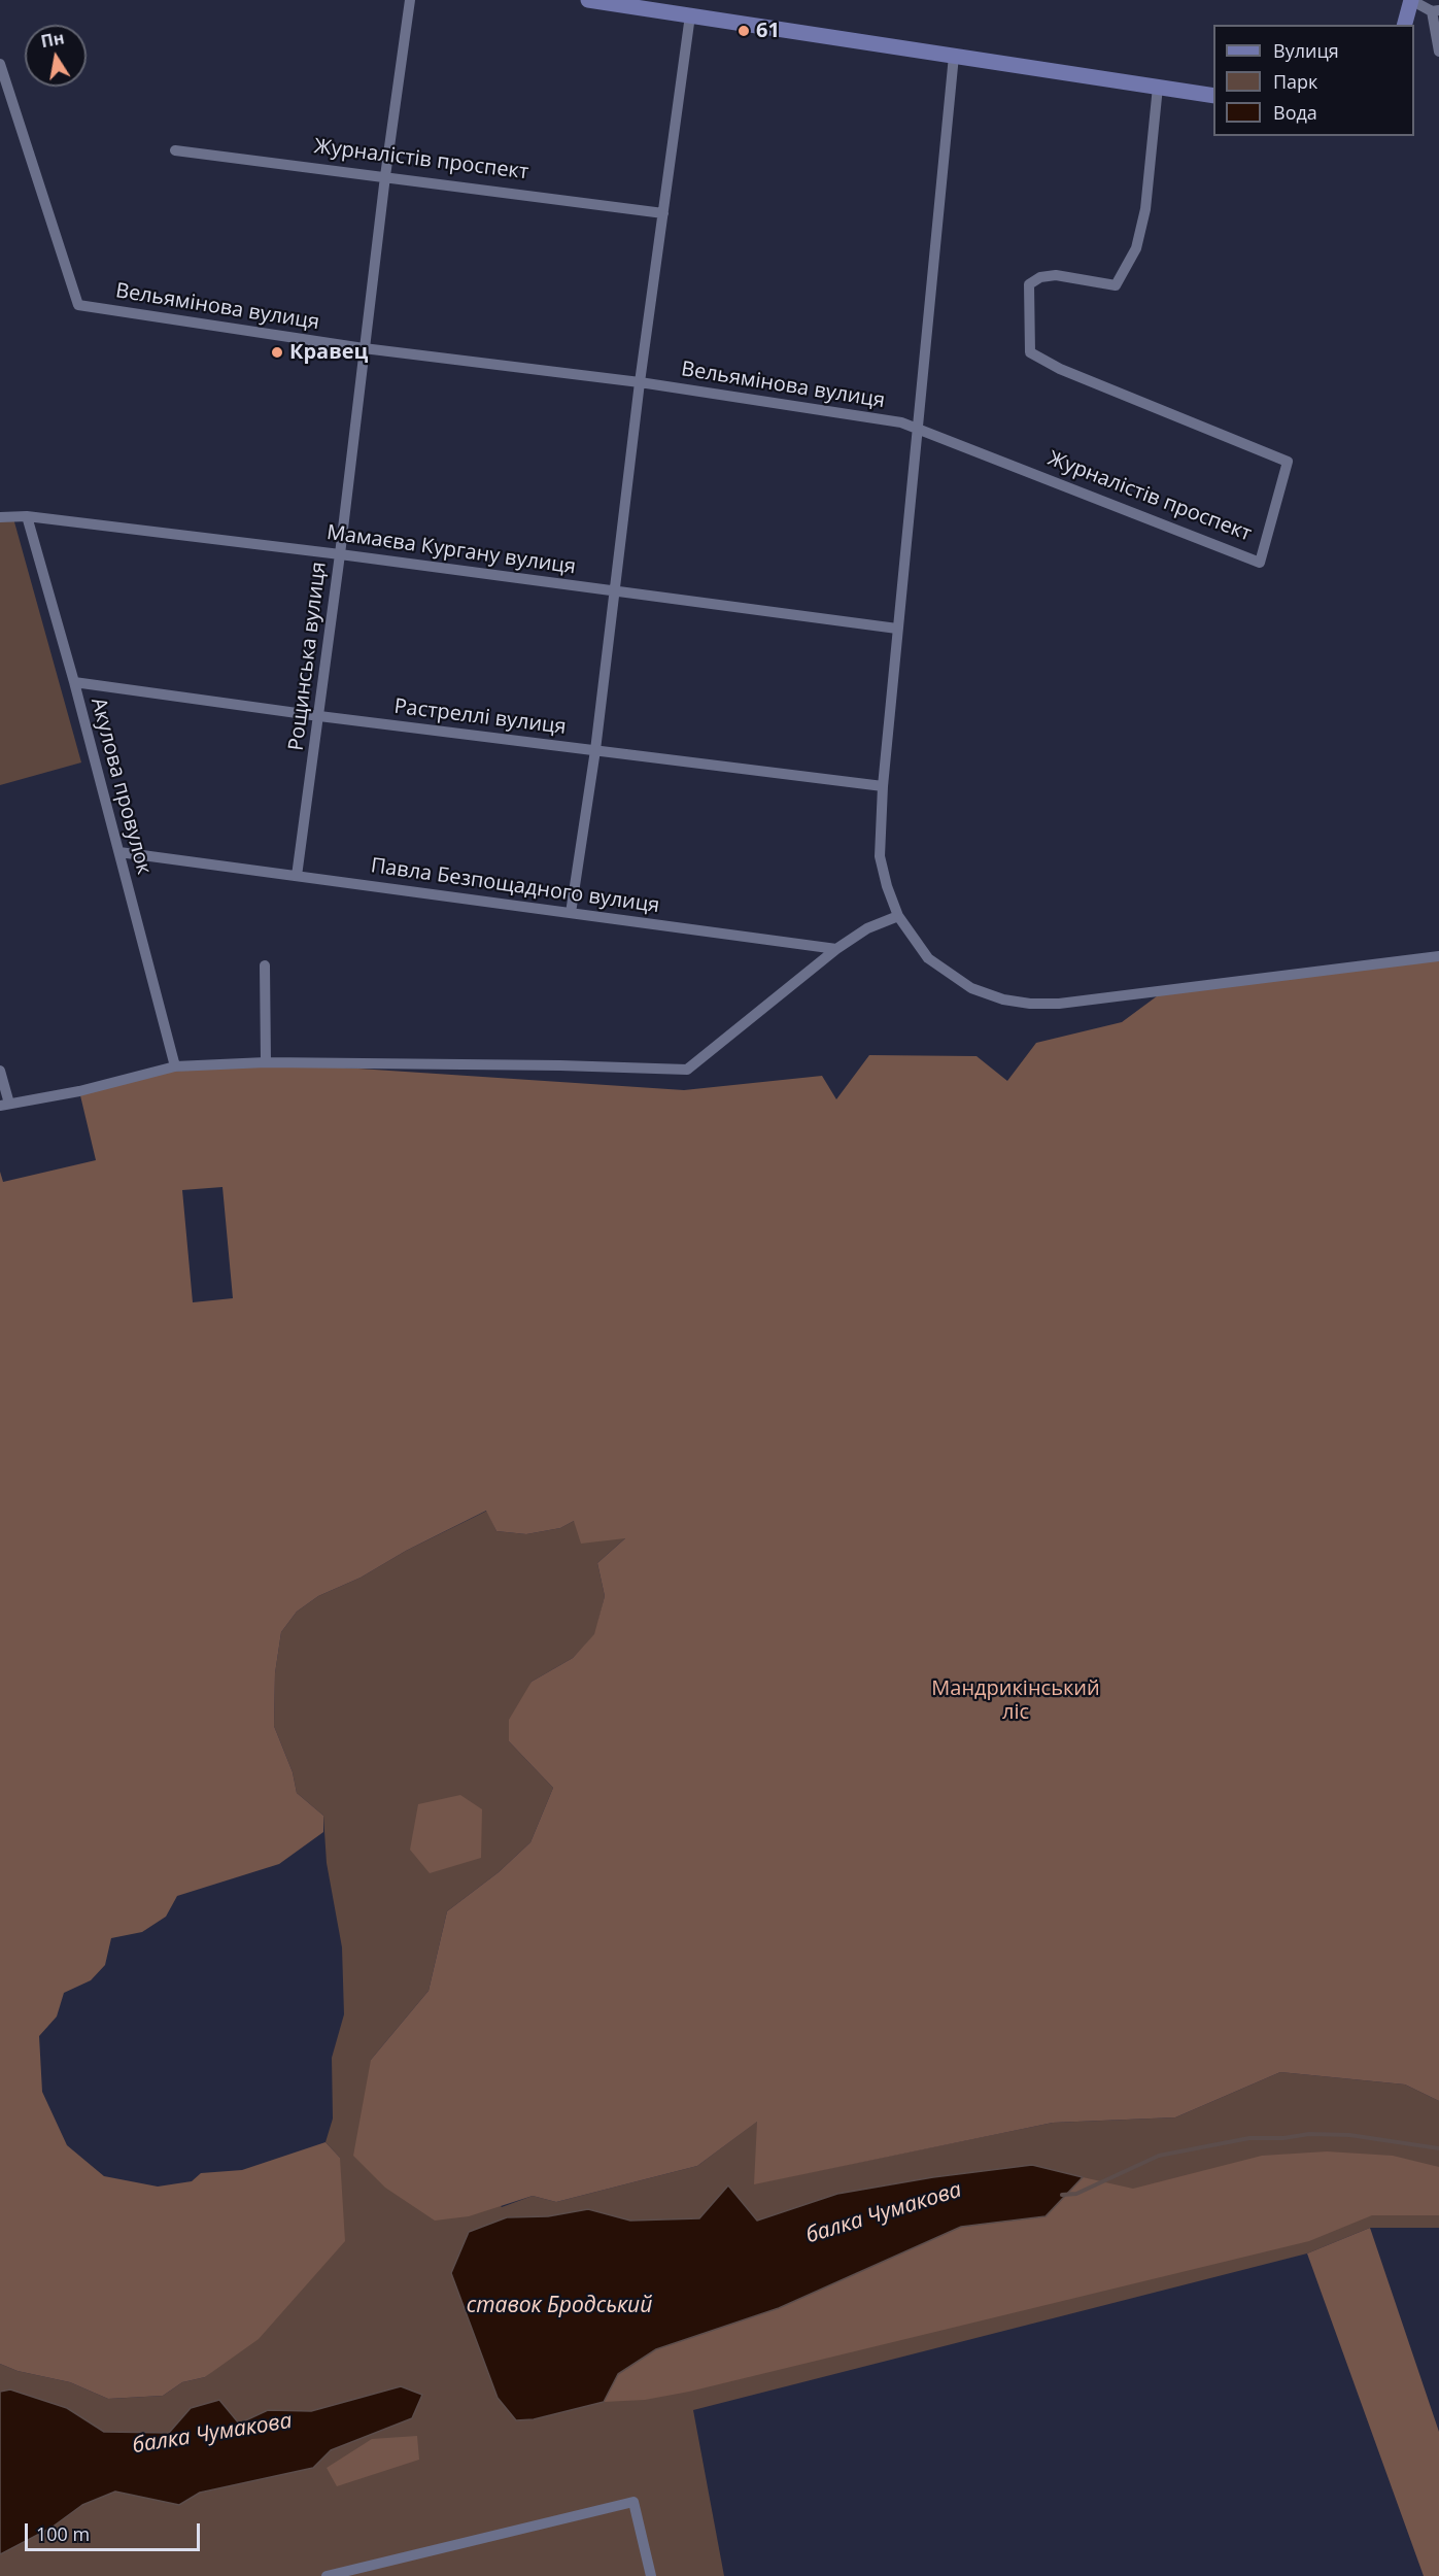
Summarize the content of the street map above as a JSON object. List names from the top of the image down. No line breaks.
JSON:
{"streets":{"street":["Журналістів проспект","Вельямінова вулиця","Мамаєва Кургану вулиця","Рощинська вулиця","Растреллі вулиця","Акулова провулок","Павла Безпощадного вулиця"]},"crossings":[["Журналістів проспект","Вельямінова вулиця"],["Журналістів проспект","Рощинська вулиця"],["Вельямінова вулиця","Рощинська вулиця"],["Мамаєва Кургану вулиця","Рощинська вулиця"],["Мамаєва Кургану вулиця","Акулова провулок"],["Рощинська вулиця","Растреллі вулиця"],["Рощинська вулиця","Павла Безпощадного вулиця"],["Растреллі вулиця","Акулова провулок"],["Акулова провулок","Павла Безпощадного вулиця"]],"water":["балка Чумакова","ставок Бродський"],"parks":["Мандрикінський ліс"],"places":["61","Кравец"],"legend":["Вулиця","Парк","Вода"],"scale_bar":"100 m","north":"top"}
